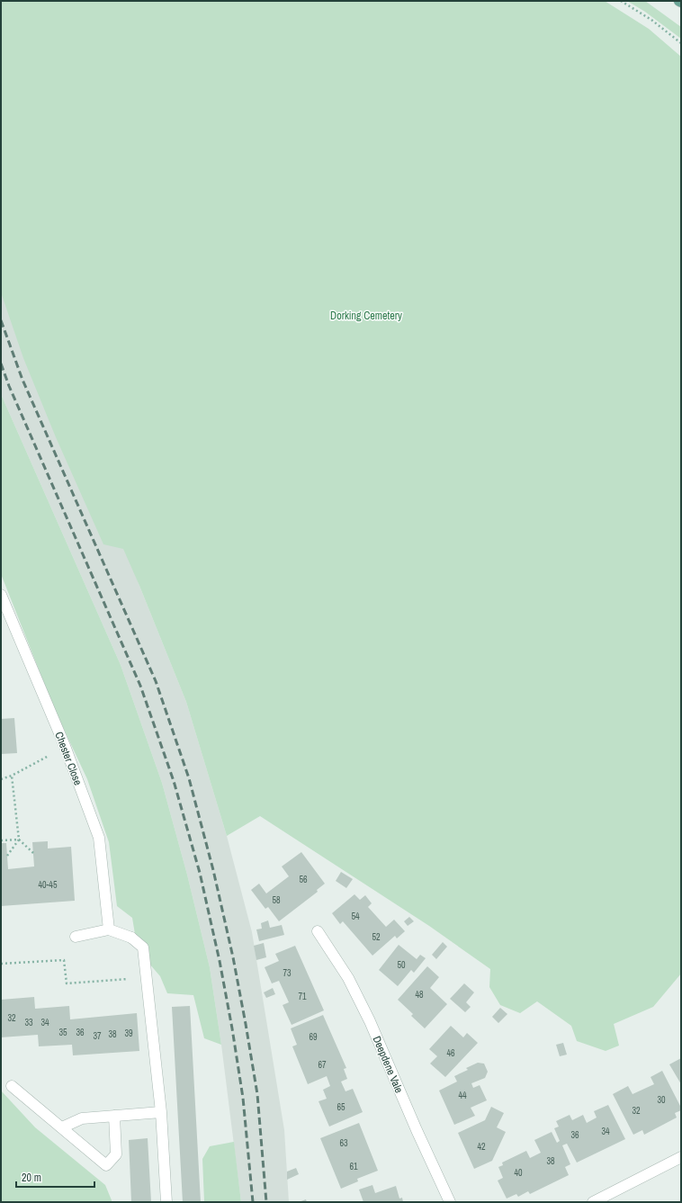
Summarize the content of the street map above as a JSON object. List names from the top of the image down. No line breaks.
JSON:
{"streets":{"street":["Chester Close","Deepdene Vale"]},"parks":["Dorking Cemetery"],"house_numbers":["56","40-45","58","54","52","50","73","48","71","32","33","34","35","36","39","38","37","69","46","67","44","30","65","32","34","36","63","42","38","61","40"],"scale_bar":"20 m"}
